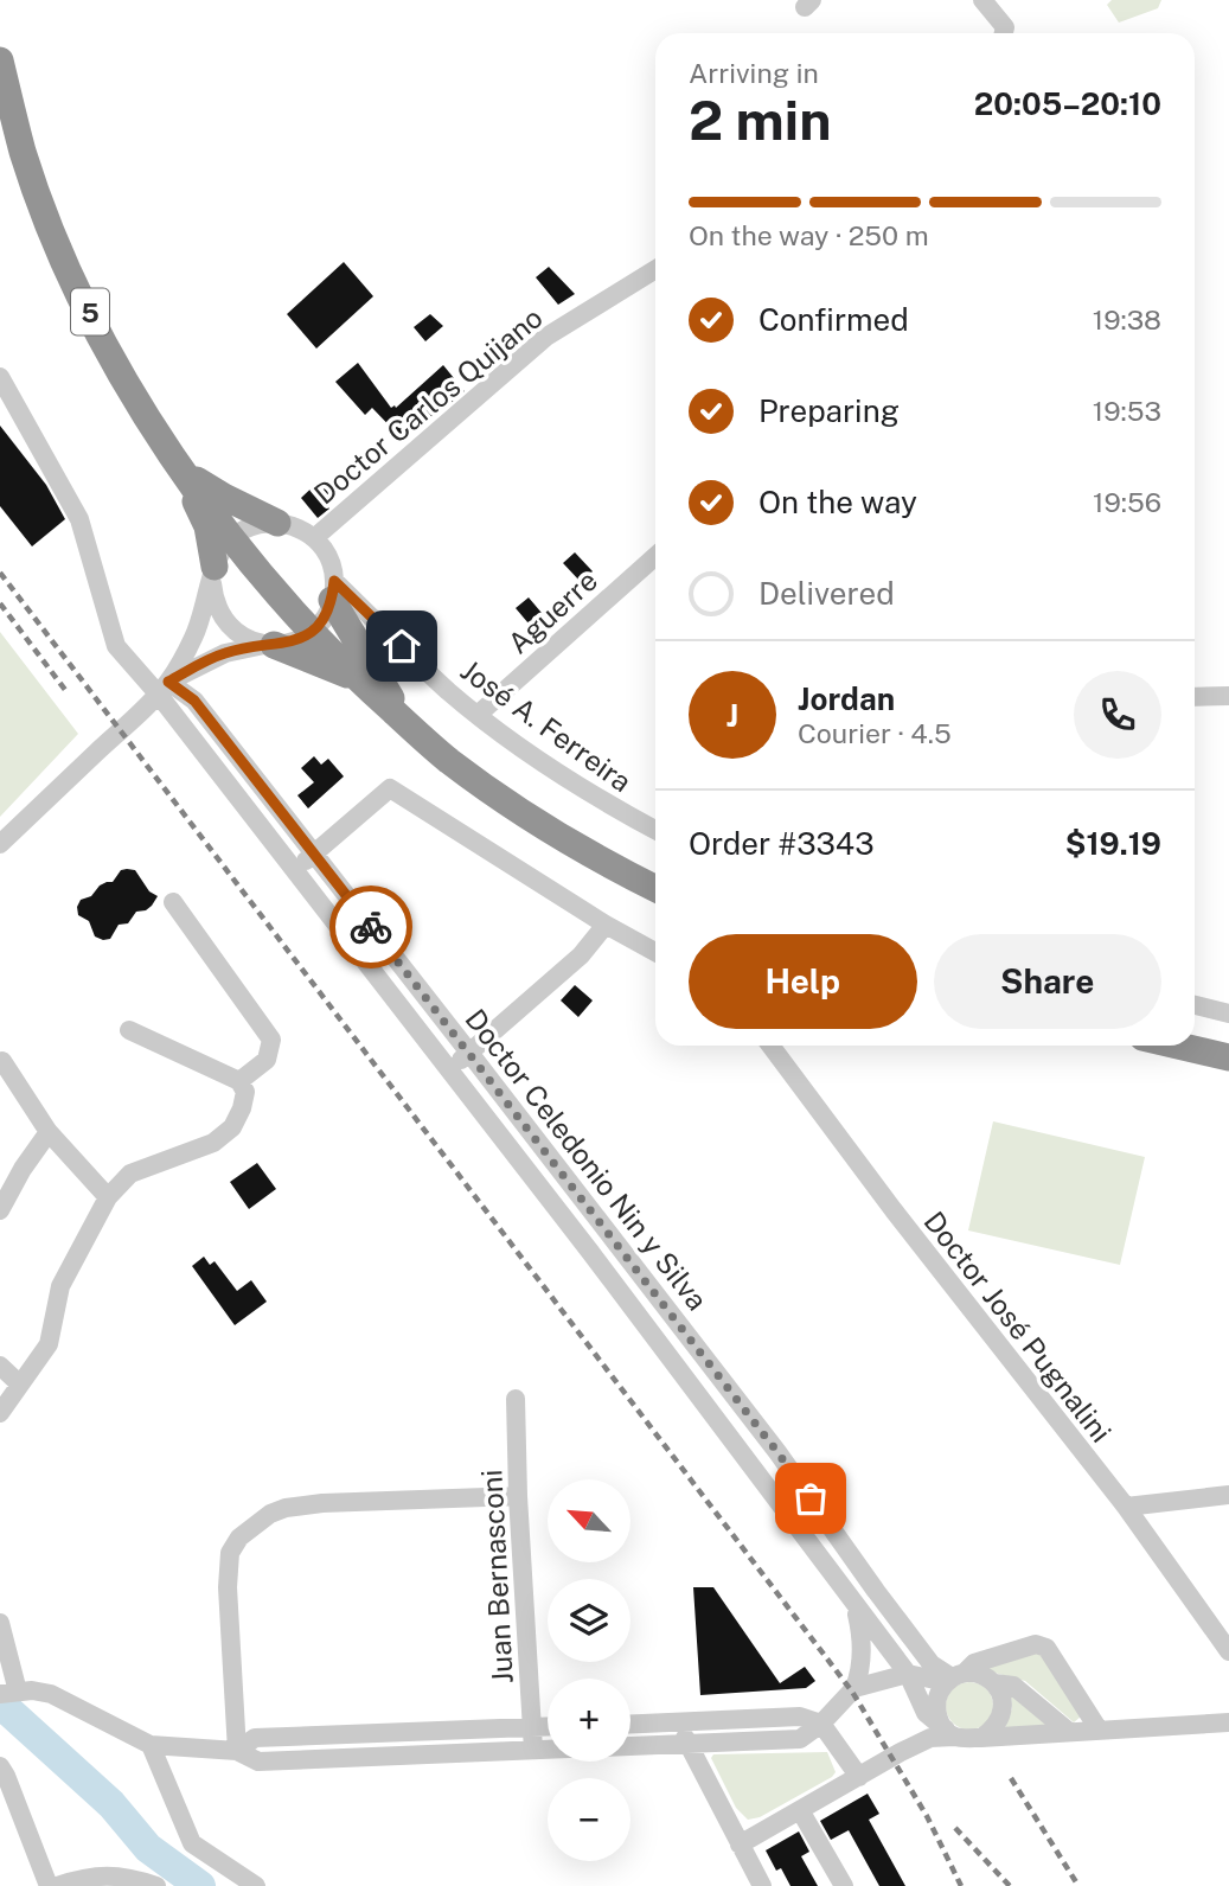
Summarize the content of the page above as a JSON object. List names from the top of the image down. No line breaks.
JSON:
{"streets":{"highway":["5"],"street":["Doctor Carlos Quijano","Aguerre","José A. Ferreira","Doctor Celedonio Nin y Silva","Doctor José Pugnalini","Juan Bernasconi"]},"crossings":[["Aguerre","José A. Ferreira"]],"north":"top left","page":{"heading":["2 min","Arriving in","20:05–20:10"],"panel":["Jordan","Courier · 4.5","Order #3343","$19.19"],"bar":"On the way · 250 m","list":[["Confirmed","19:38"],["Preparing","19:53"],["On the way","19:56"],"Delivered"],"round":"J","buttons":["Help","Share"],"map_buttons":["+","−"]}}
